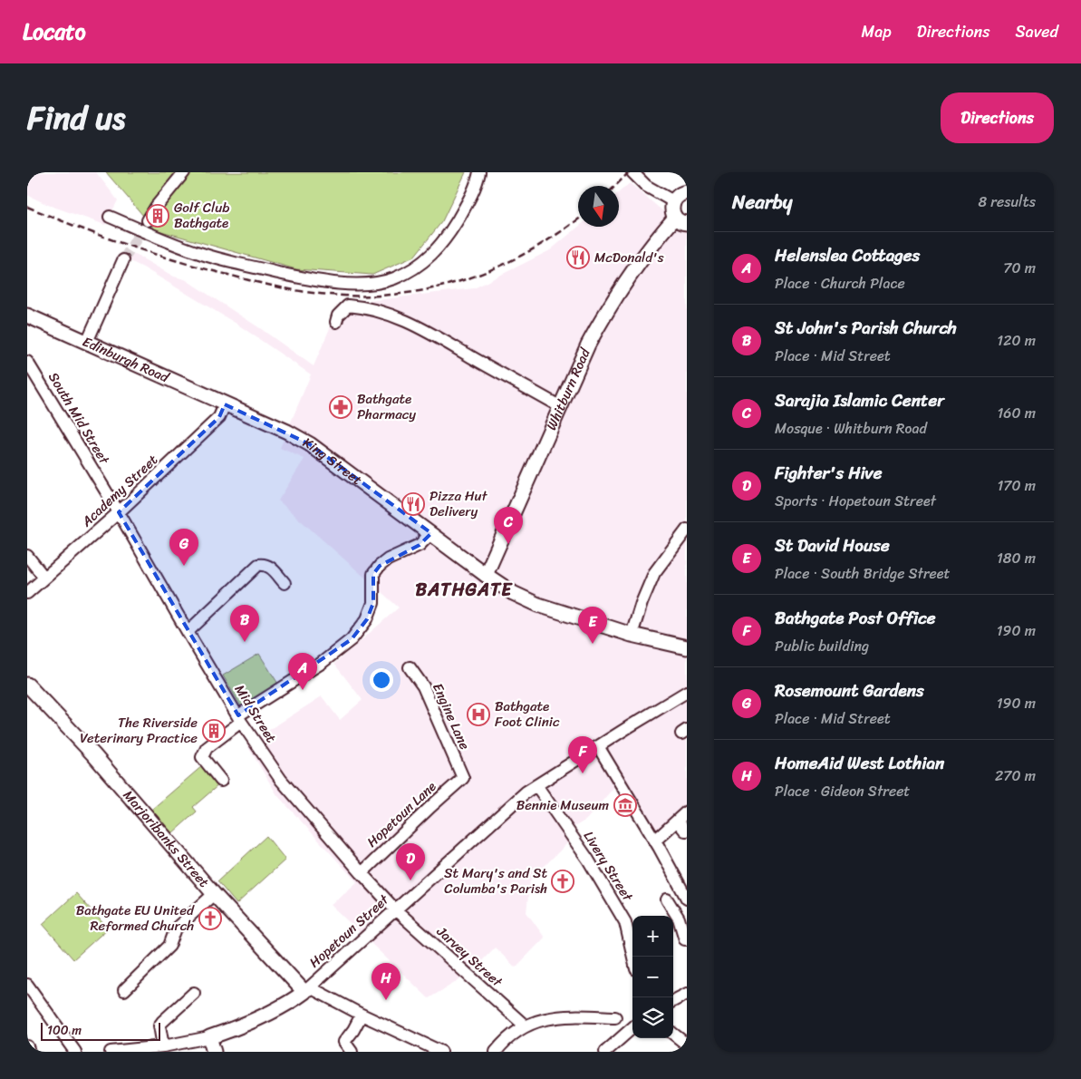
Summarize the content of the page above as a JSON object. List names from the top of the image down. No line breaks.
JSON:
{"streets":{"main road":["Edinburgh Road","Whitburn Road","King Street","Marjoribanks Street"],"street":["South Mid Street","Academy Street","Mid Street","Engine Lane","Hopetoun Lane","Livery Street","Hopetoun Street","Jarvey Street"]},"crossings":[["Edinburgh Road","King Street"],["Edinburgh Road","Academy Street"],["Whitburn Road","King Street"],["South Mid Street","Academy Street"],["South Mid Street","Mid Street"],["King Street","Academy Street"],["Academy Street","Mid Street"],["Mid Street","Hopetoun Lane"],["Mid Street","Hopetoun Street"],["Mid Street","Jarvey Street"],["Engine Lane","Hopetoun Lane"],["Marjoribanks Street","Hopetoun Street"],["Livery Street","Hopetoun Street"],["Hopetoun Street","Jarvey Street"]],"districts":["BATHGATE"],"places":{"building":["Golf Club Bathgate","The Riverside Veterinary Practice"],"restaurant":["McDonald's","Pizza Hut Delivery"],"pharmacy":["Bathgate Pharmacy"],"hospital":["Bathgate Foot Clinic"],"museum":["Bennie Museum"],"church":["St Mary's and St Columba's Parish","Bathgate EU United Reformed Church"]},"scale_bar":"100 m","north":"bottom","page":{"header":"Locato","nav":["Map","Directions","Saved"],"title":"Find us","buttons":"Directions","heading":["Nearby","8 results"],"list":[{"mark":"A","name":"Helenslea Cottages","note":"Place · Church Place","value":"70 m"},{"mark":"B","name":"St John's Parish Church","note":"Place · Mid Street","value":"120 m"},{"mark":"C","name":"Sarajia Islamic Center","note":"Mosque · Whitburn Road","value":"160 m"},{"mark":"D","name":"Fighter's Hive","note":"Sports · Hopetoun Street","value":"170 m"},{"mark":"E","name":"St David House","note":"Place · South Bridge Street","value":"180 m"},{"mark":"F","name":"Bathgate Post Office","note":"Public building","value":"190 m"},{"mark":"G","name":"Rosemount Gardens","note":"Place · Mid Street","value":"190 m"},{"mark":"H","name":"HomeAid West Lothian","note":"Place · Gideon Street","value":"270 m"}],"pins":["C","G","B","E","A","F","D","H"],"map_buttons":["+","−"],"scale":"100 m"}}
